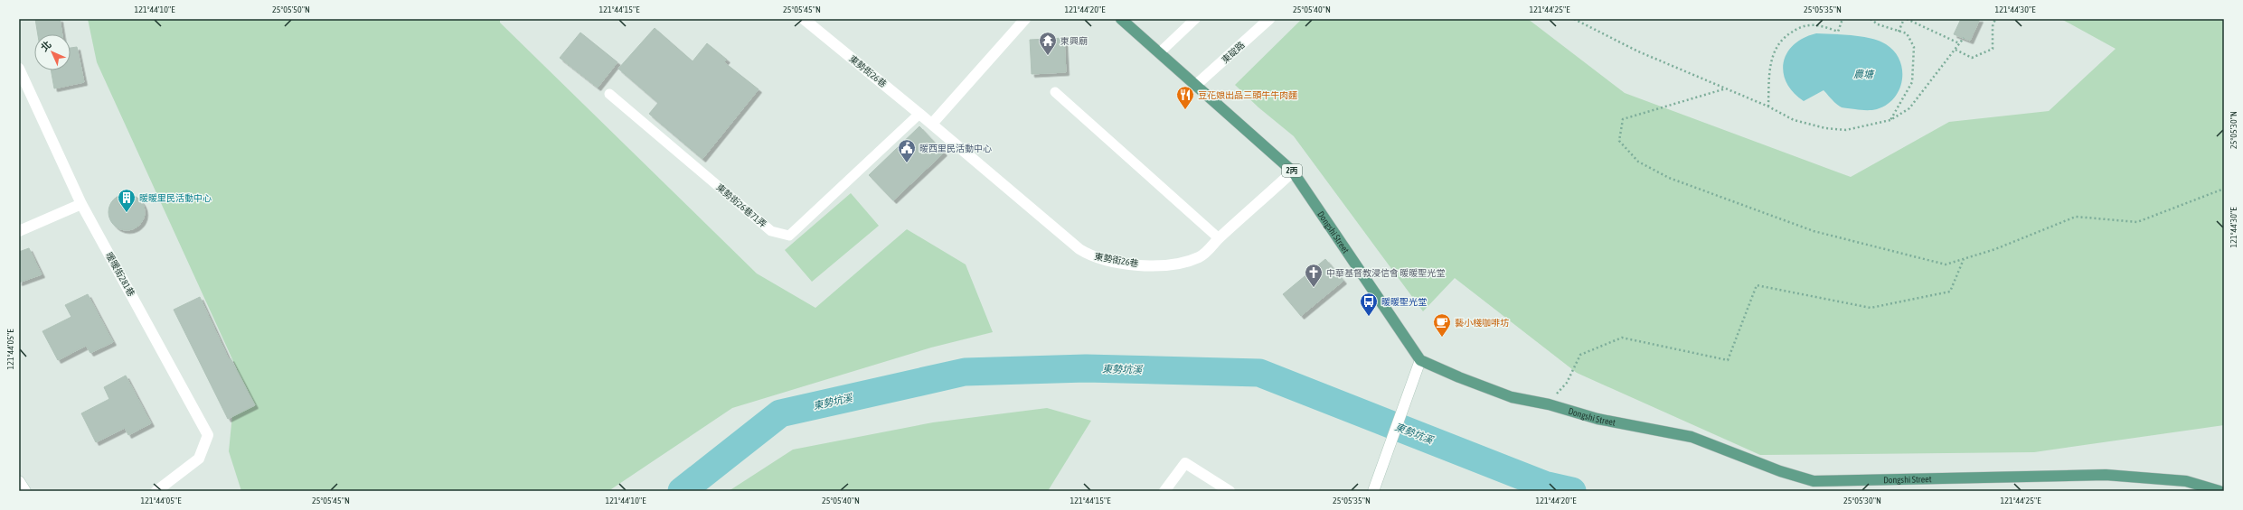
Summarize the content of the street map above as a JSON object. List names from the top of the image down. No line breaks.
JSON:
{"streets":{"main road":["2丙","Dongshi Street"],"street":["東碇路","東勢街26巷","暖暖街281巷"],"lane":["東勢街26巷71弄"]},"crossings":[["東碇路","Dongshi Street"],["東勢街26巷","東勢街26巷71弄"],["東勢街26巷","Dongshi Street"]],"water":["農塘","東勢坑溪"],"places":{"temple":["東興廟"],"restaurant":["豆花娘出品三頭牛牛肉麵"],"public building":["暖西里民活動中心"],"building":["暖暖里民活動中心"],"church":["中華基督教浸信會 暖暖聖光堂"],"bus stop":["暖暖聖光堂"],"cafe":["藝小棧咖啡坊"]},"north":"top left","coordinates":["121°44'10\"E","25°05'50\"N","121°44'15\"E","25°05'45\"N","121°44'20\"E","25°05'40\"N","121°44'25\"E","25°05'35\"N","121°44'30\"E","25°05'30\"N","121°44'05\"E"]}
